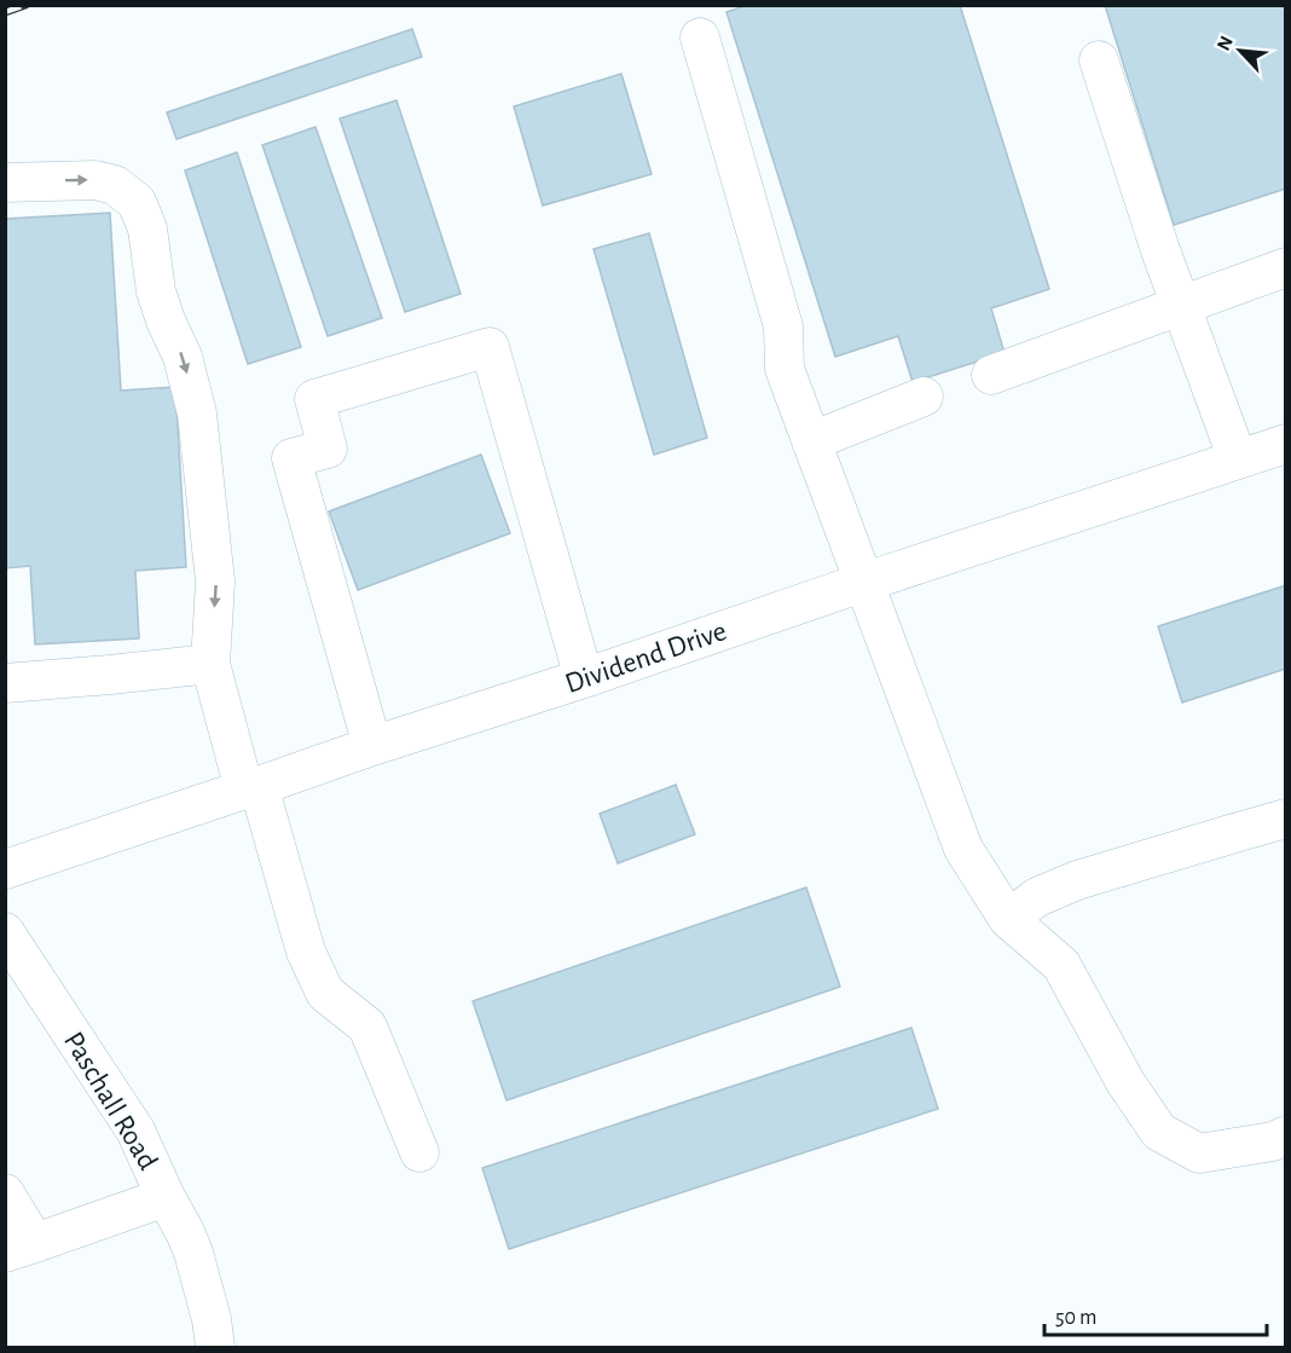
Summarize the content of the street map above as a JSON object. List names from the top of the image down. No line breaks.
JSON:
{"streets":{"street":["Dividend Drive","Paschall Road"]},"scale_bar":"50 m","north":"top left"}
